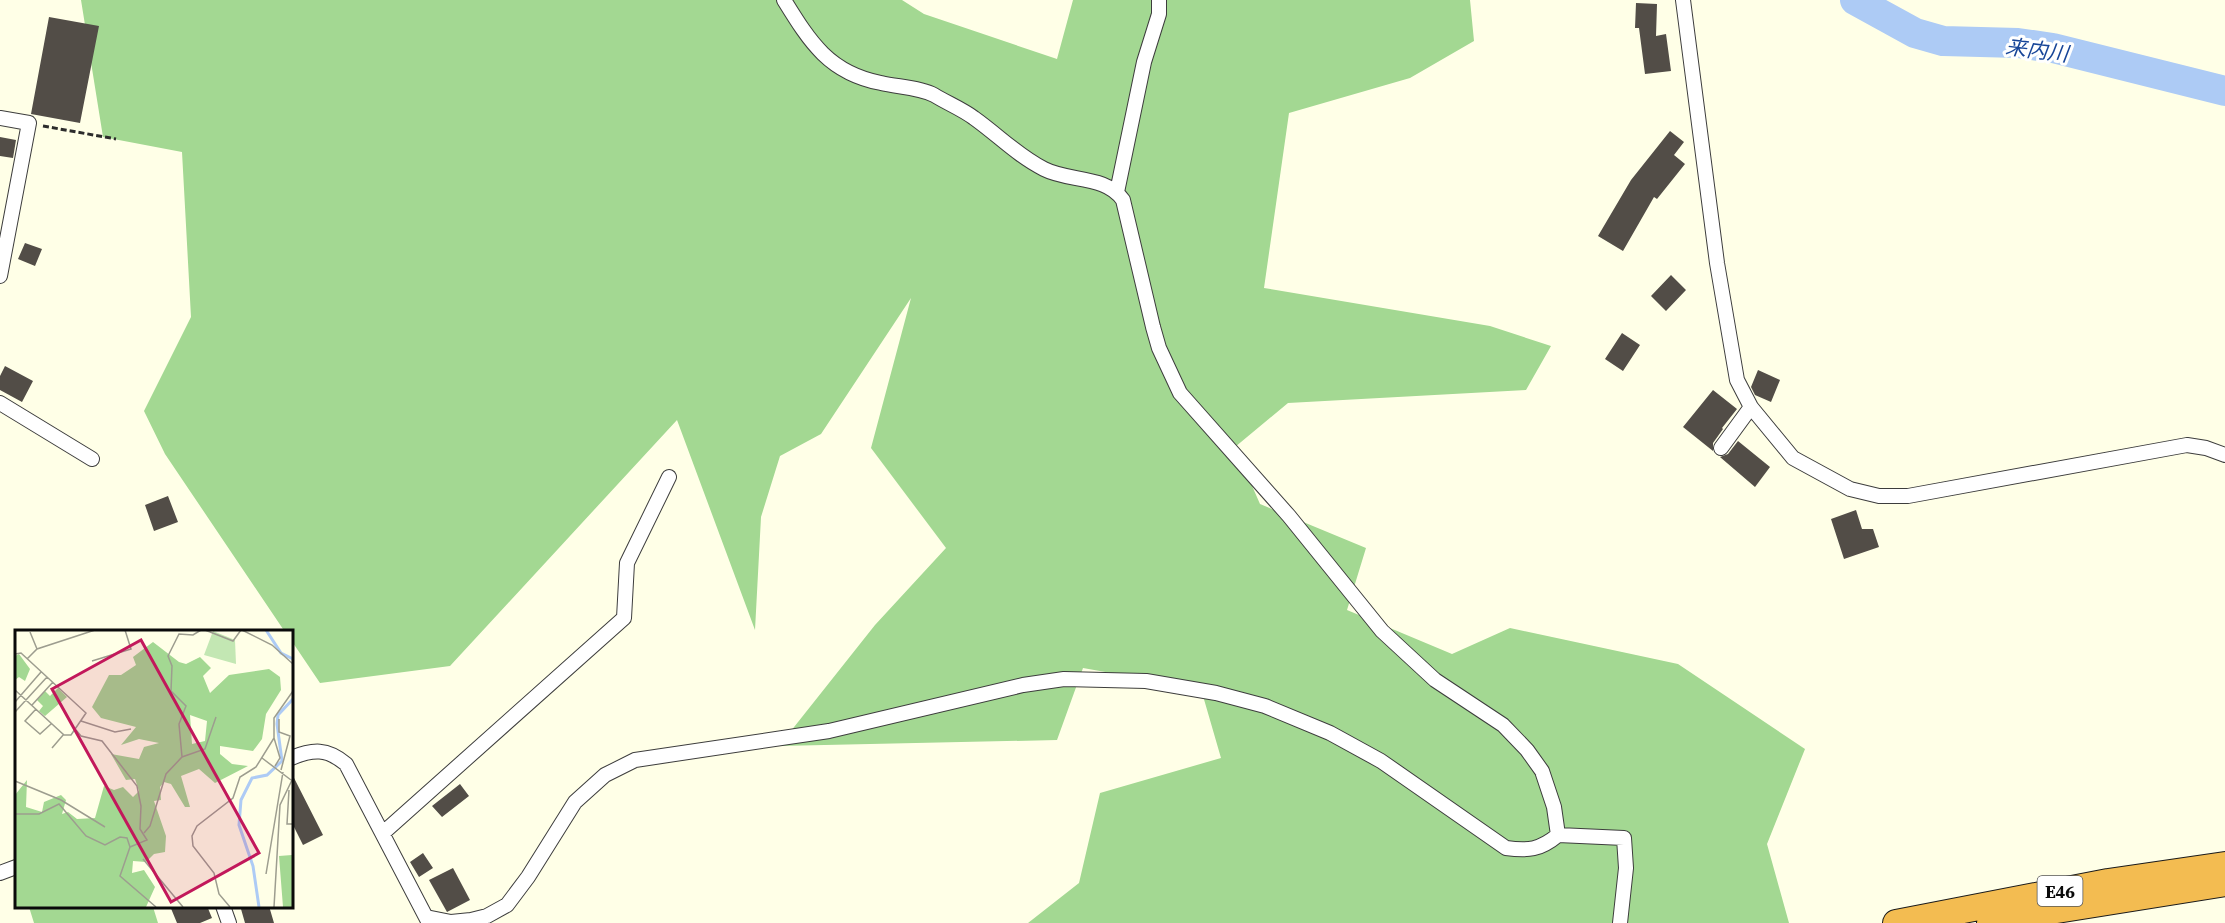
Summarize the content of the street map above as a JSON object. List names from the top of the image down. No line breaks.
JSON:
{"streets":{"highway":["E46"]},"water":["来内川"]}
